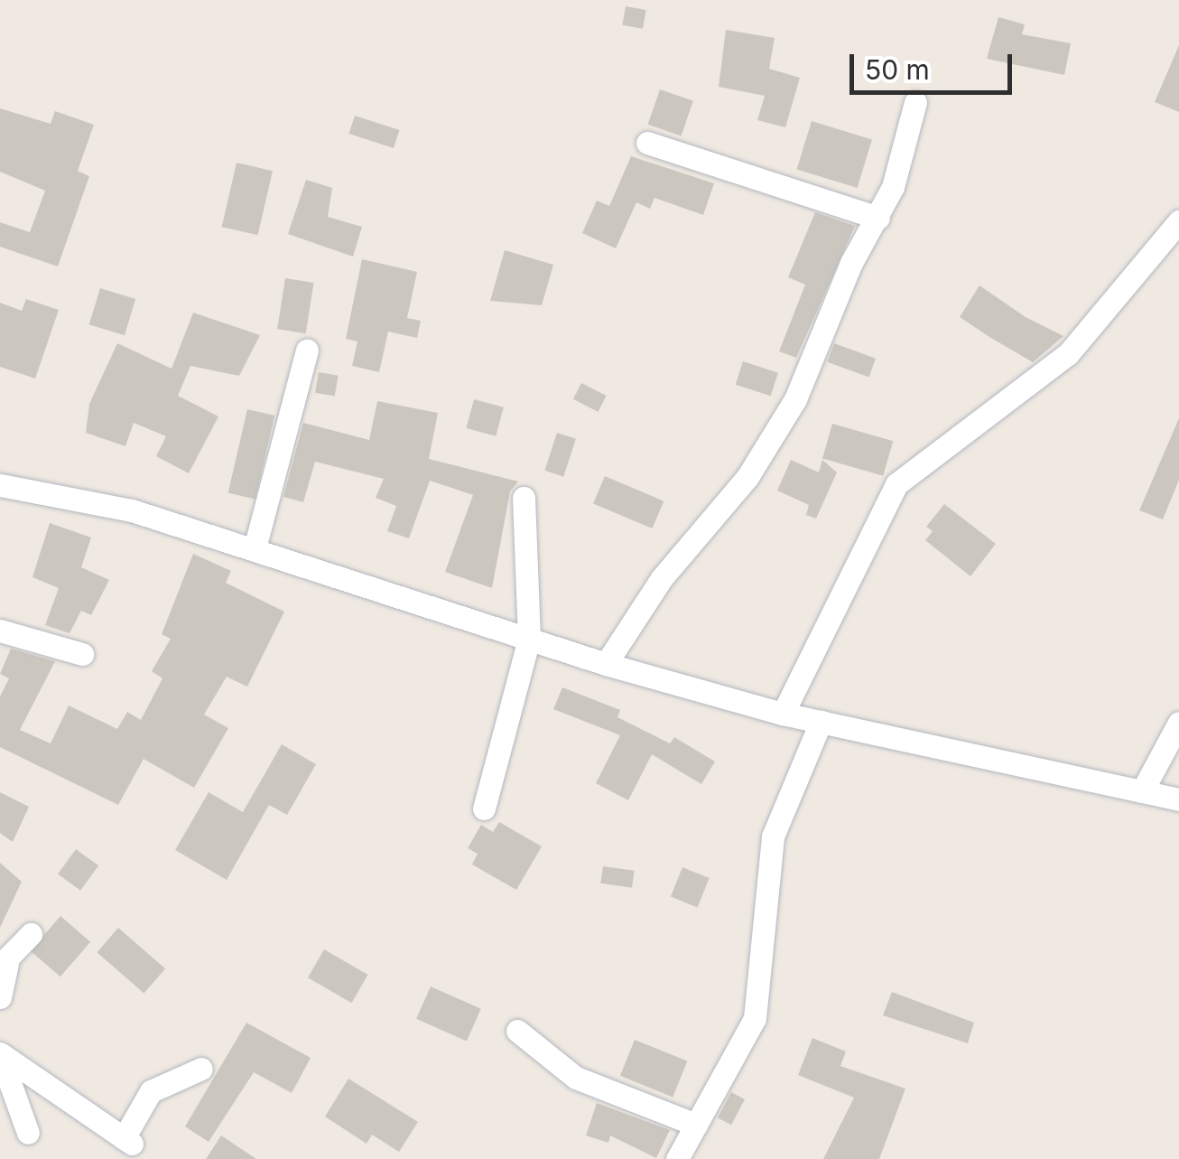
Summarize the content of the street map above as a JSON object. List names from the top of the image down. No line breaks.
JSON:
{"scale_bar":"50 m"}
